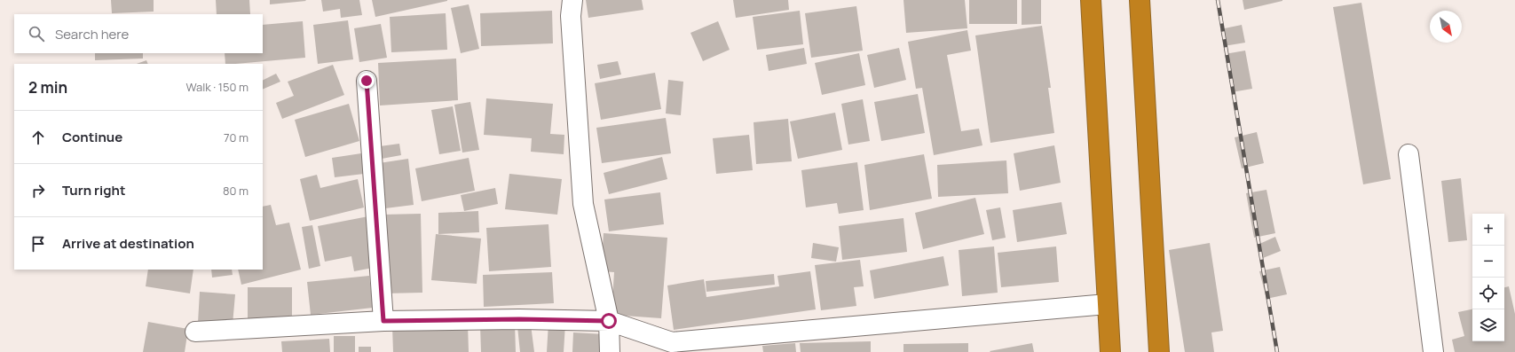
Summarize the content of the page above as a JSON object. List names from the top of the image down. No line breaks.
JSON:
{"north":"bottom right","page":{"search":"Search here","heading":["2 min","Walk · 150 m"],"list":[["Continue","70 m"],["Turn right","80 m"],"Arrive at destination"],"map_buttons":["+","−"]}}
